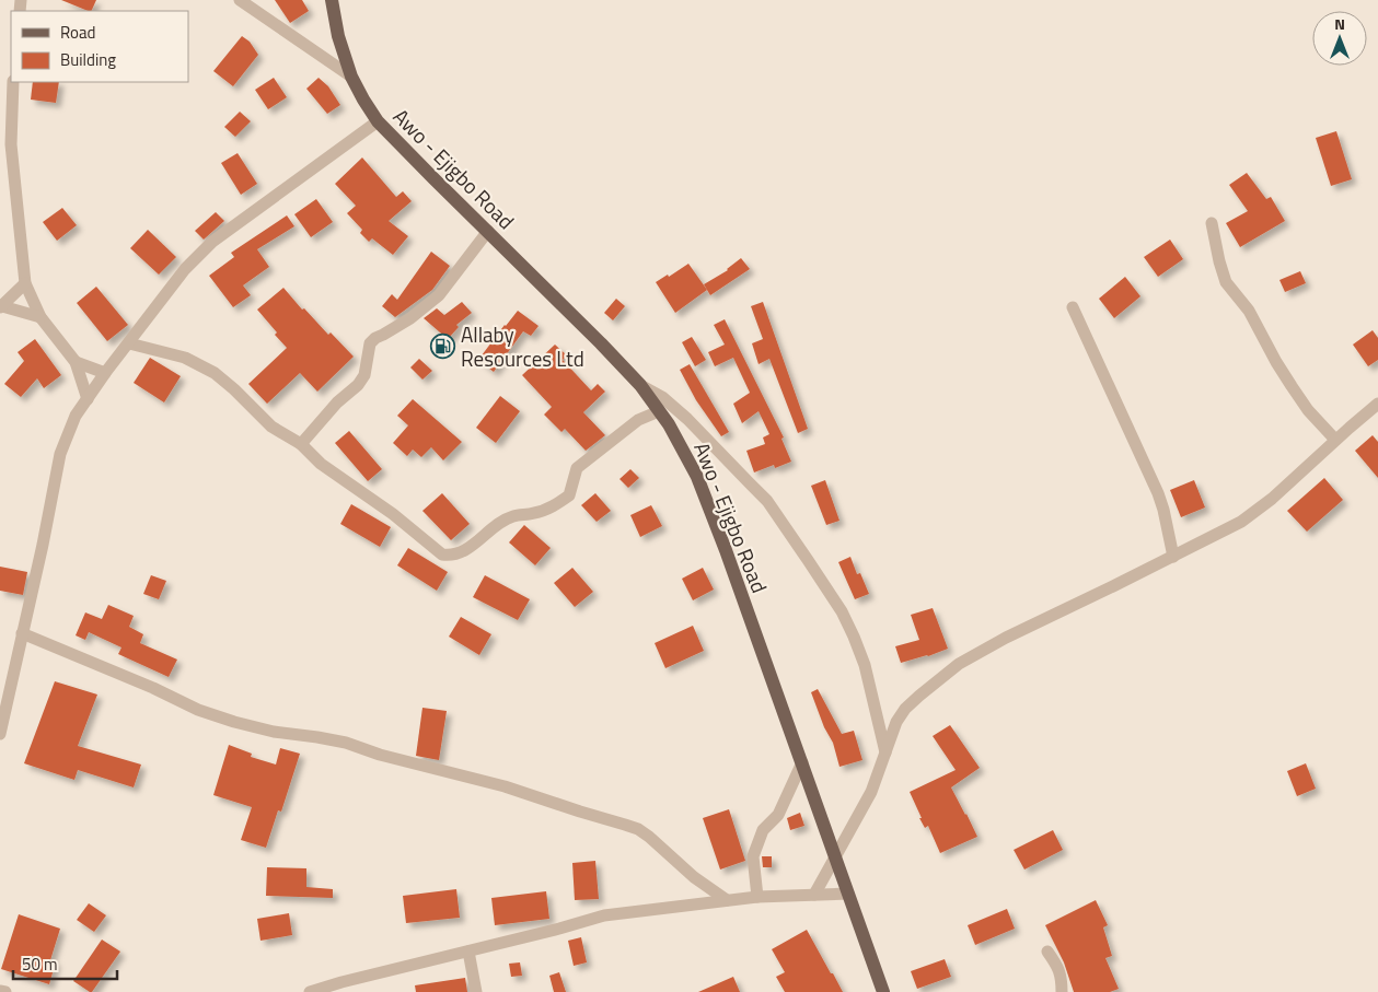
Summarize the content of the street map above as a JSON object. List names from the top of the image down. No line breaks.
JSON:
{"streets":{"main road":["Awo - Ejigbo Road"]},"places":{"fuel station":["Allaby Resources Ltd"]},"legend":["Road","Building"],"scale_bar":"50 m","north":"top"}
